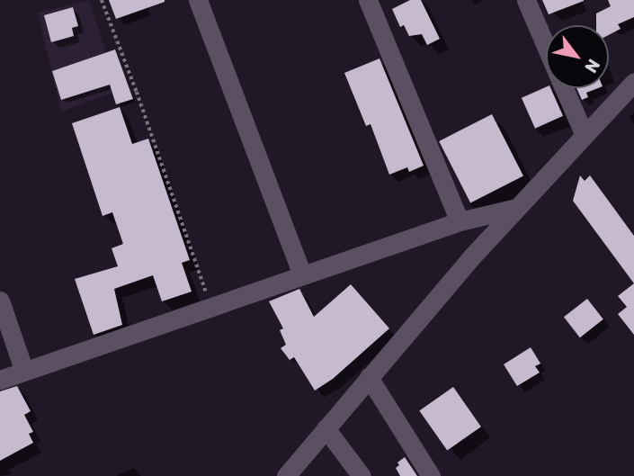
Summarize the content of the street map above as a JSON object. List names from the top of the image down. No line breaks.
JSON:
{"north":"bottom right"}
